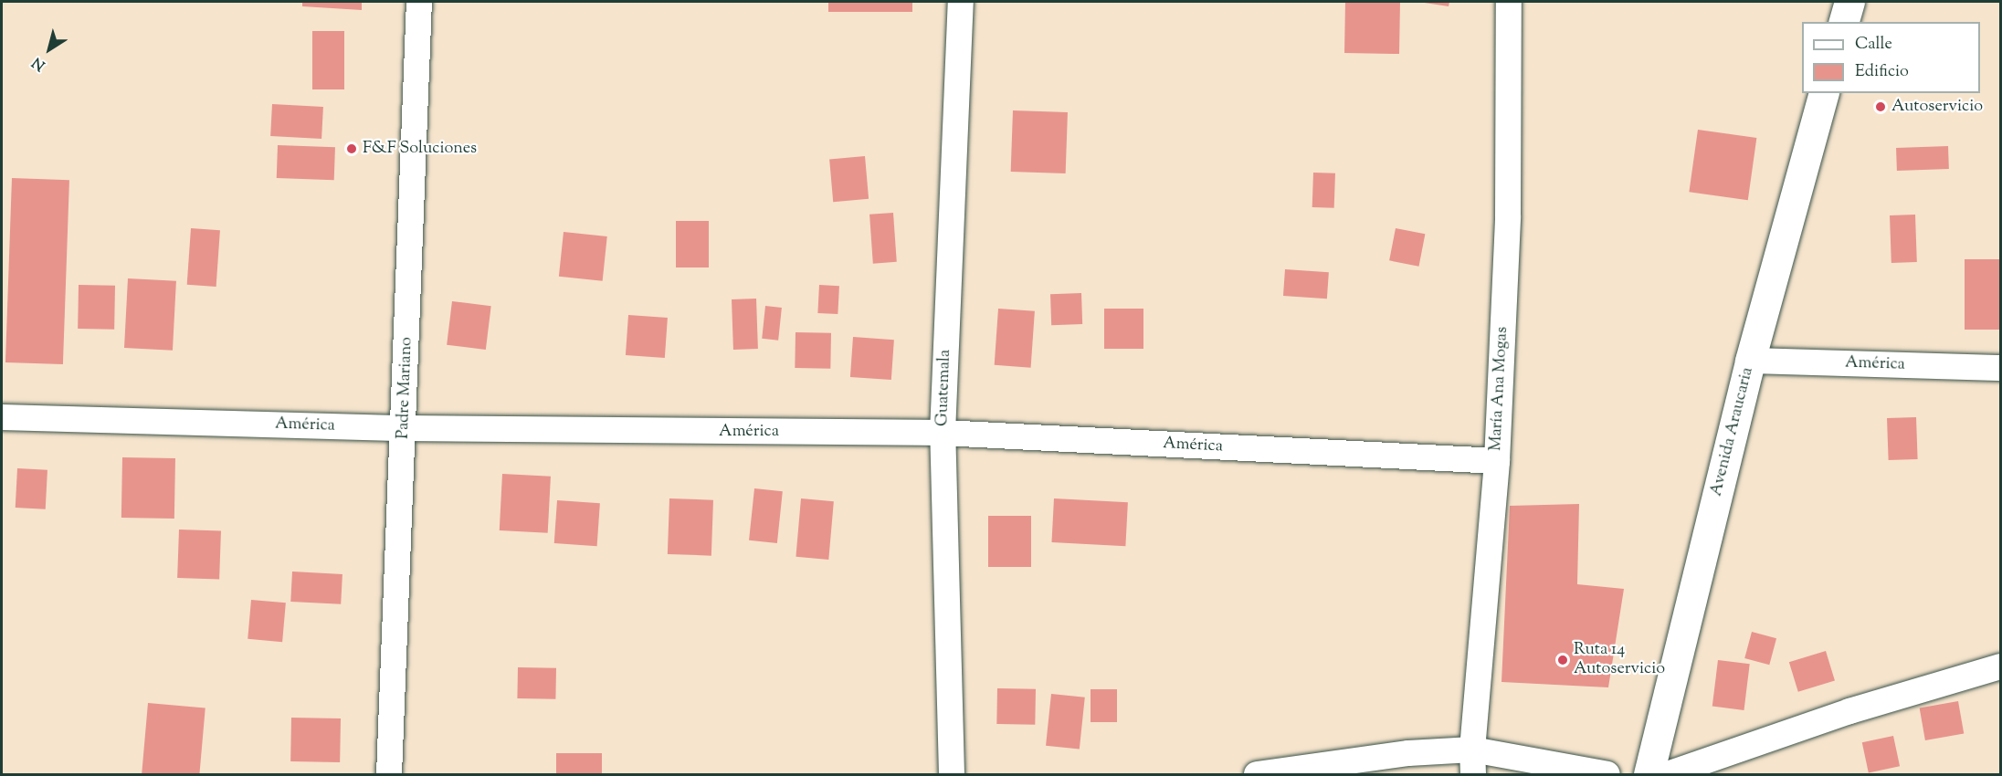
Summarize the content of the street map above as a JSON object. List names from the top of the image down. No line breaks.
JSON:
{"streets":{"main road":["Avenida Araucaria"],"street":["América","Padre Mariano","Guatemala","María Ana Mogas"]},"crossings":[["América","Padre Mariano"],["América","Guatemala"],["América","María Ana Mogas"],["América","Avenida Araucaria"]],"places":["Autoservicio","F&F Soluciones","Ruta 14 Autoservicio"],"legend":["Calle","Edificio"],"north":"bottom left"}
